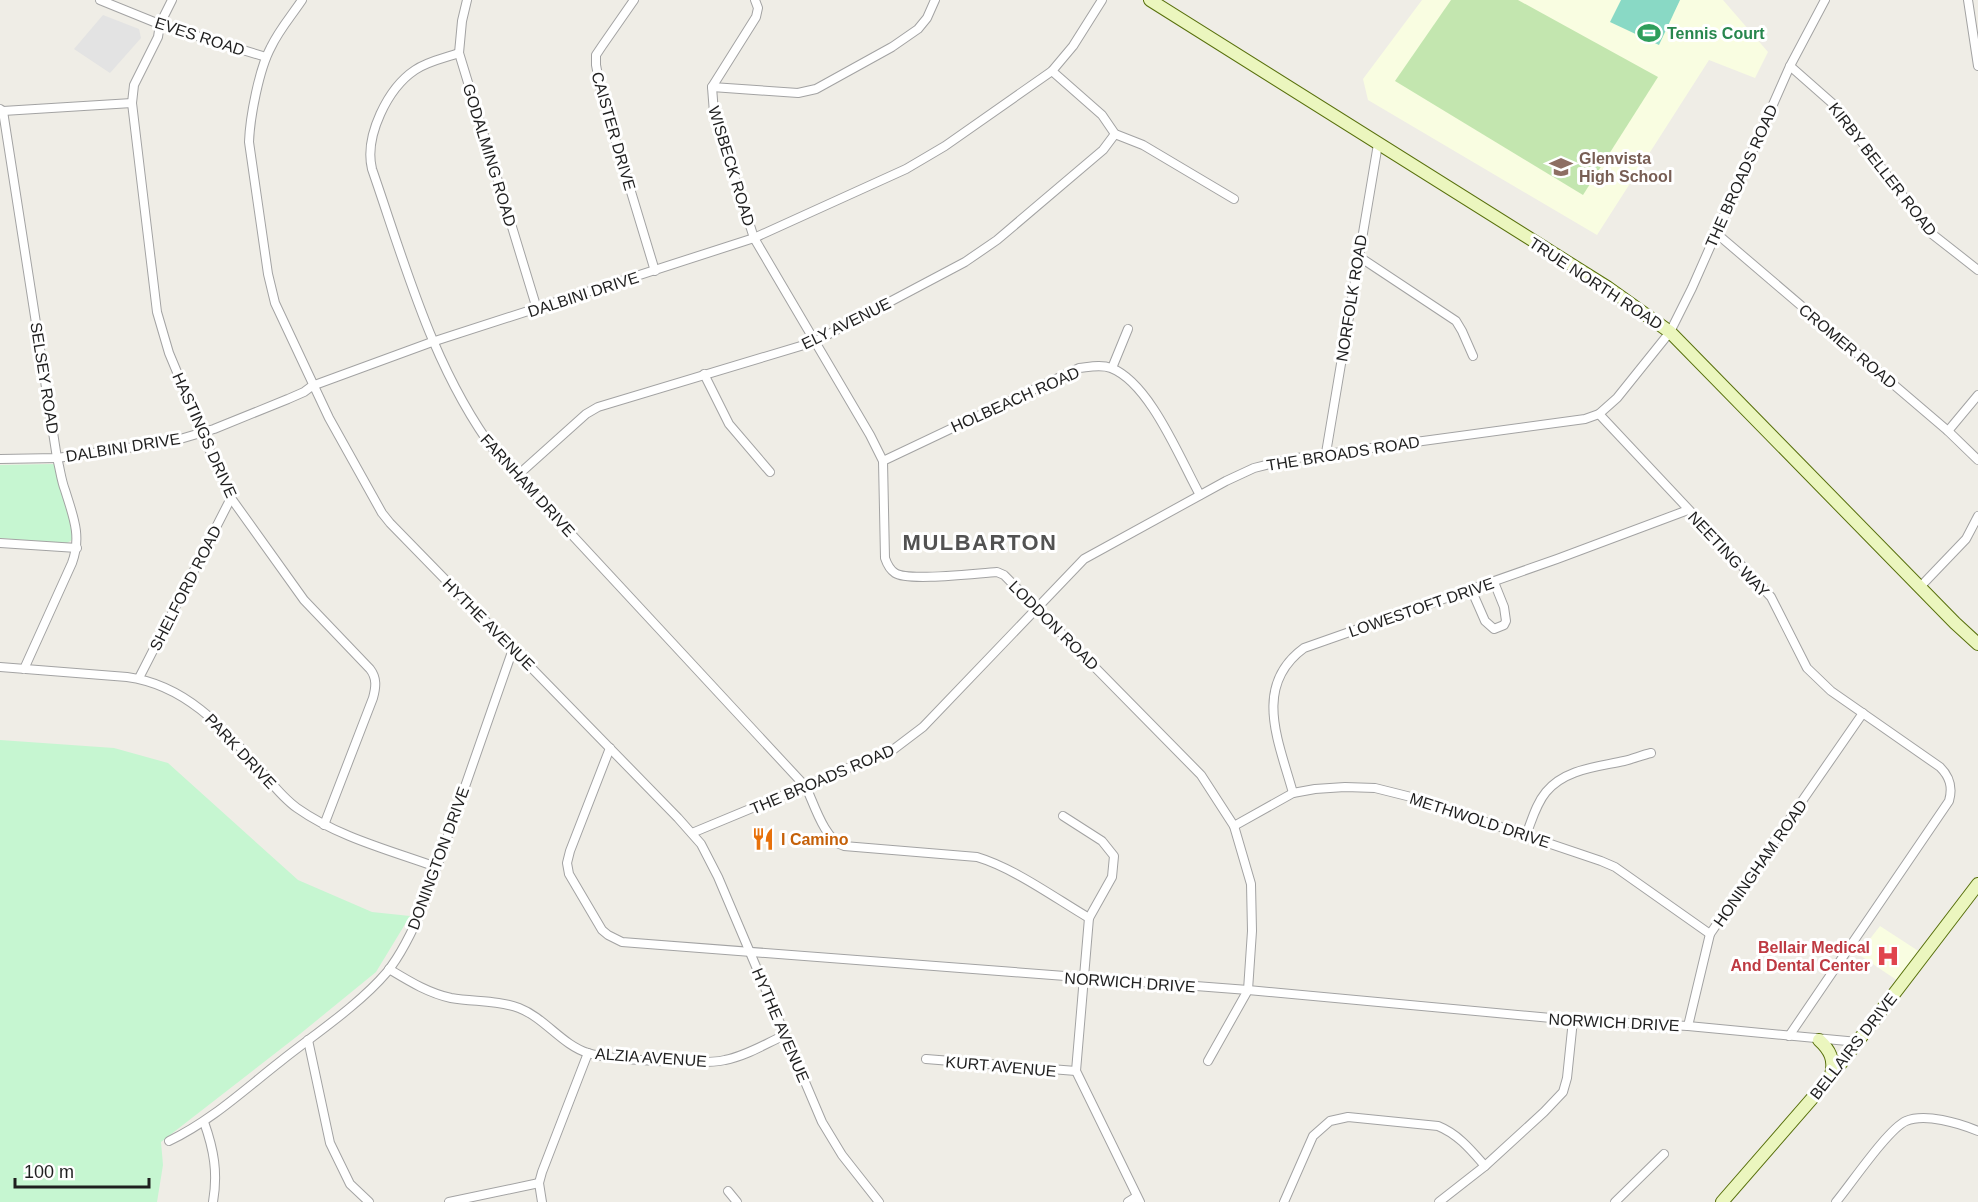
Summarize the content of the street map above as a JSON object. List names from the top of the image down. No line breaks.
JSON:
{"streets":{"main road":["TRUE NORTH ROAD","BELLAIRS DRIVE"],"street":["EVES ROAD","CAISTER DRIVE","GODALMING ROAD","WISBECK ROAD","KIRBY BELLER ROAD","THE BROADS ROAD","DALBINI DRIVE","NORFOLK ROAD","ELY AVENUE","CROMER ROAD","SELSEY ROAD","HOLBEACH ROAD","HASTINGS DRIVE","FARNHAM DRIVE","NEETING WAY","SHELFORD ROAD","LOWESTOFT DRIVE","HYTHE AVENUE","LODDON ROAD","PARK DRIVE","METHWOLD DRIVE","DONINGTON DRIVE","HONINGHAM ROAD","NORWICH DRIVE","ALZIA AVENUE","KURT AVENUE"]},"crossings":[["EVES ROAD","HASTINGS DRIVE"],["EVES ROAD","HYTHE AVENUE"],["CAISTER DRIVE","DALBINI DRIVE"],["GODALMING ROAD","DALBINI DRIVE"],["GODALMING ROAD","FARNHAM DRIVE"],["WISBECK ROAD","DALBINI DRIVE"],["WISBECK ROAD","LODDON ROAD"],["KIRBY BELLER ROAD","THE BROADS ROAD"],["THE BROADS ROAD","TRUE NORTH ROAD"],["THE BROADS ROAD","NORFOLK ROAD"],["THE BROADS ROAD","CROMER ROAD"],["THE BROADS ROAD","FARNHAM DRIVE"],["THE BROADS ROAD","NEETING WAY"],["THE BROADS ROAD","HYTHE AVENUE"],["THE BROADS ROAD","LODDON ROAD"],["TRUE NORTH ROAD","NORFOLK ROAD"],["DALBINI DRIVE","SELSEY ROAD"],["DALBINI DRIVE","HASTINGS DRIVE"],["DALBINI DRIVE","FARNHAM DRIVE"],["DALBINI DRIVE","HYTHE AVENUE"],["DALBINI DRIVE","LODDON ROAD"],["ELY AVENUE","FARNHAM DRIVE"],["ELY AVENUE","LODDON ROAD"],["HOLBEACH ROAD","LODDON ROAD"],["HASTINGS DRIVE","SHELFORD ROAD"],["HASTINGS DRIVE","PARK DRIVE"],["NEETING WAY","LOWESTOFT DRIVE"],["NEETING WAY","HONINGHAM ROAD"],["NEETING WAY","NORWICH DRIVE"],["SHELFORD ROAD","PARK DRIVE"],["LOWESTOFT DRIVE","METHWOLD DRIVE"],["HYTHE AVENUE","DONINGTON DRIVE"],["HYTHE AVENUE","NORWICH DRIVE"],["HYTHE AVENUE","ALZIA AVENUE"],["LODDON ROAD","METHWOLD DRIVE"],["LODDON ROAD","NORWICH DRIVE"],["PARK DRIVE","DONINGTON DRIVE"],["METHWOLD DRIVE","HONINGHAM ROAD"],["DONINGTON DRIVE","ALZIA AVENUE"],["HONINGHAM ROAD","NORWICH DRIVE"],["NORWICH DRIVE","BELLAIRS DRIVE"]],"districts":["MULBARTON"],"places":{"sports":["Tennis Court"],"school or university":["Glenvista High School"],"restaurant":["I Camino"],"hospital":["Bellair Medical And Dental Center"]},"scale_bar":"100 m"}
